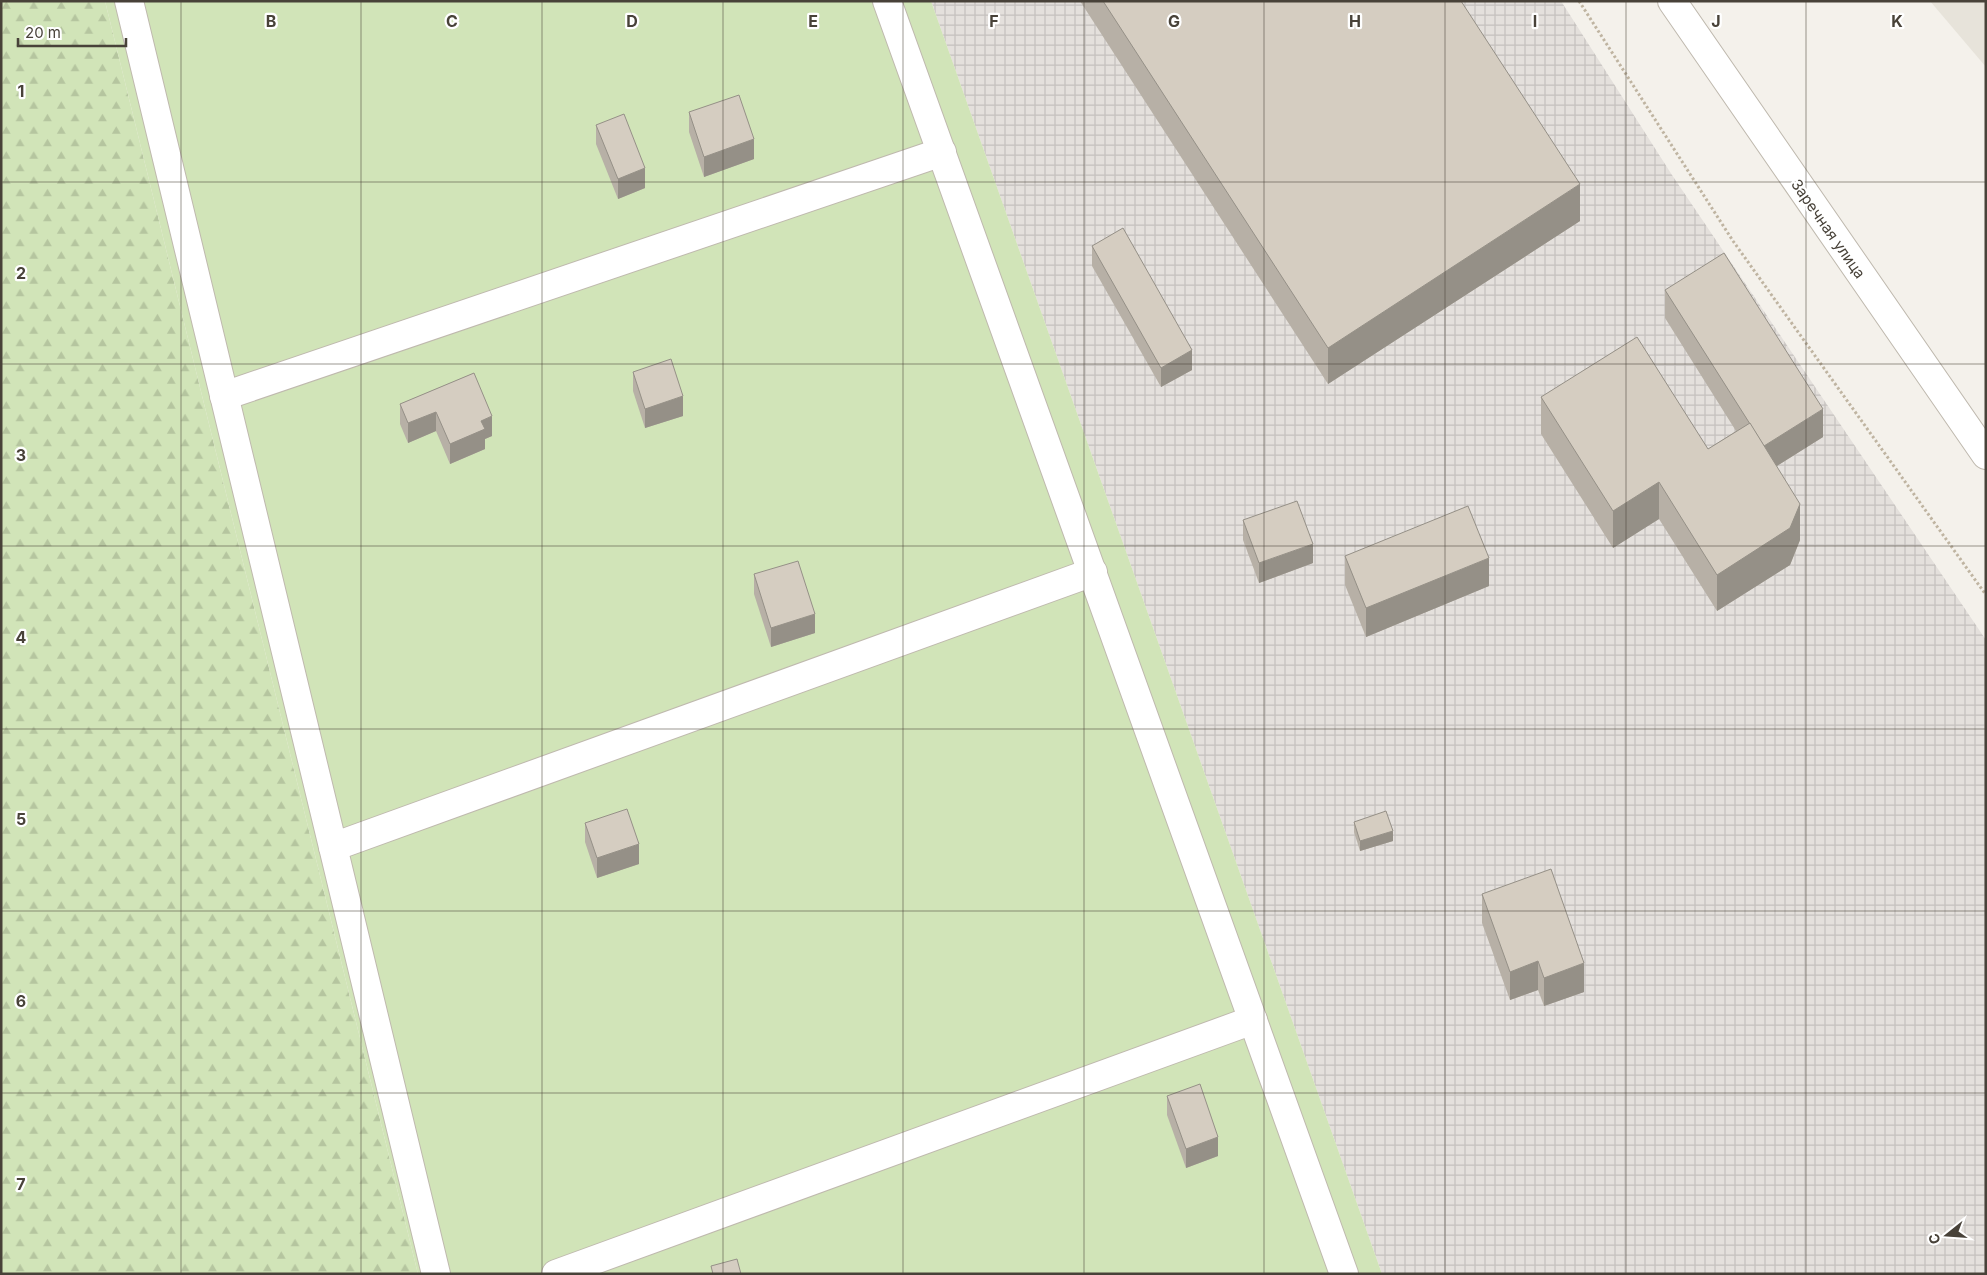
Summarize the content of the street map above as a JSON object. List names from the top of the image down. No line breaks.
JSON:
{"streets":{"street":["Заречная улица"]},"scale_bar":"20 m","north":"left","grid":{"columns":["B","C","D","E","F","G","H","I","J","K"],"rows":["1","2","3","4","5","6","7"]}}
